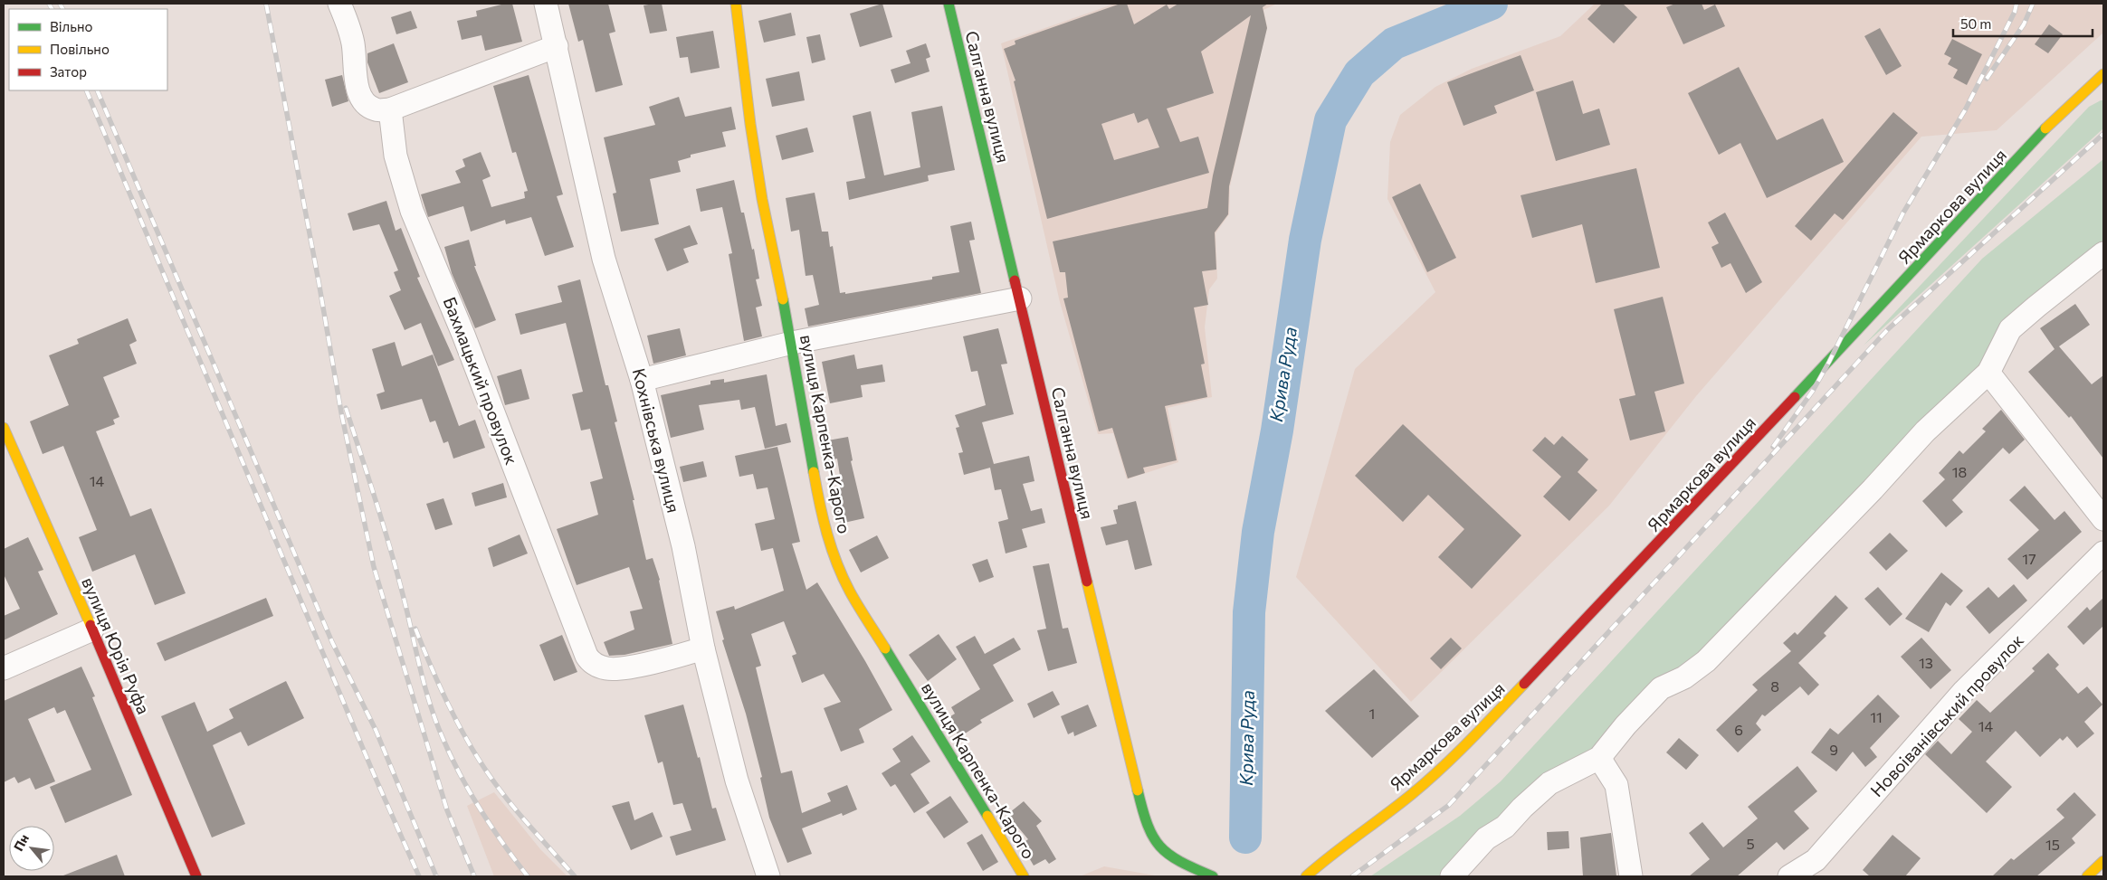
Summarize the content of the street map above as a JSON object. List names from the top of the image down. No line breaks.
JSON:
{"streets":{"street":["Салганна вулиця","Ярмаркова вулиця","Бахмацький провулок","вулиця Карпенка-Карого","Кохнівська вулиця","вулиця Юрія Руфа","Новоіванівський провулок"]},"crossings":[["Бахмацький провулок","Кохнівська вулиця"]],"water":["Крива Руда"],"house_numbers":["18","14","17","13","8","1","11","14","6","9","5","15"],"legend":["Вільно","Повільно","Затор"],"scale_bar":"50 m","north":"top left"}
